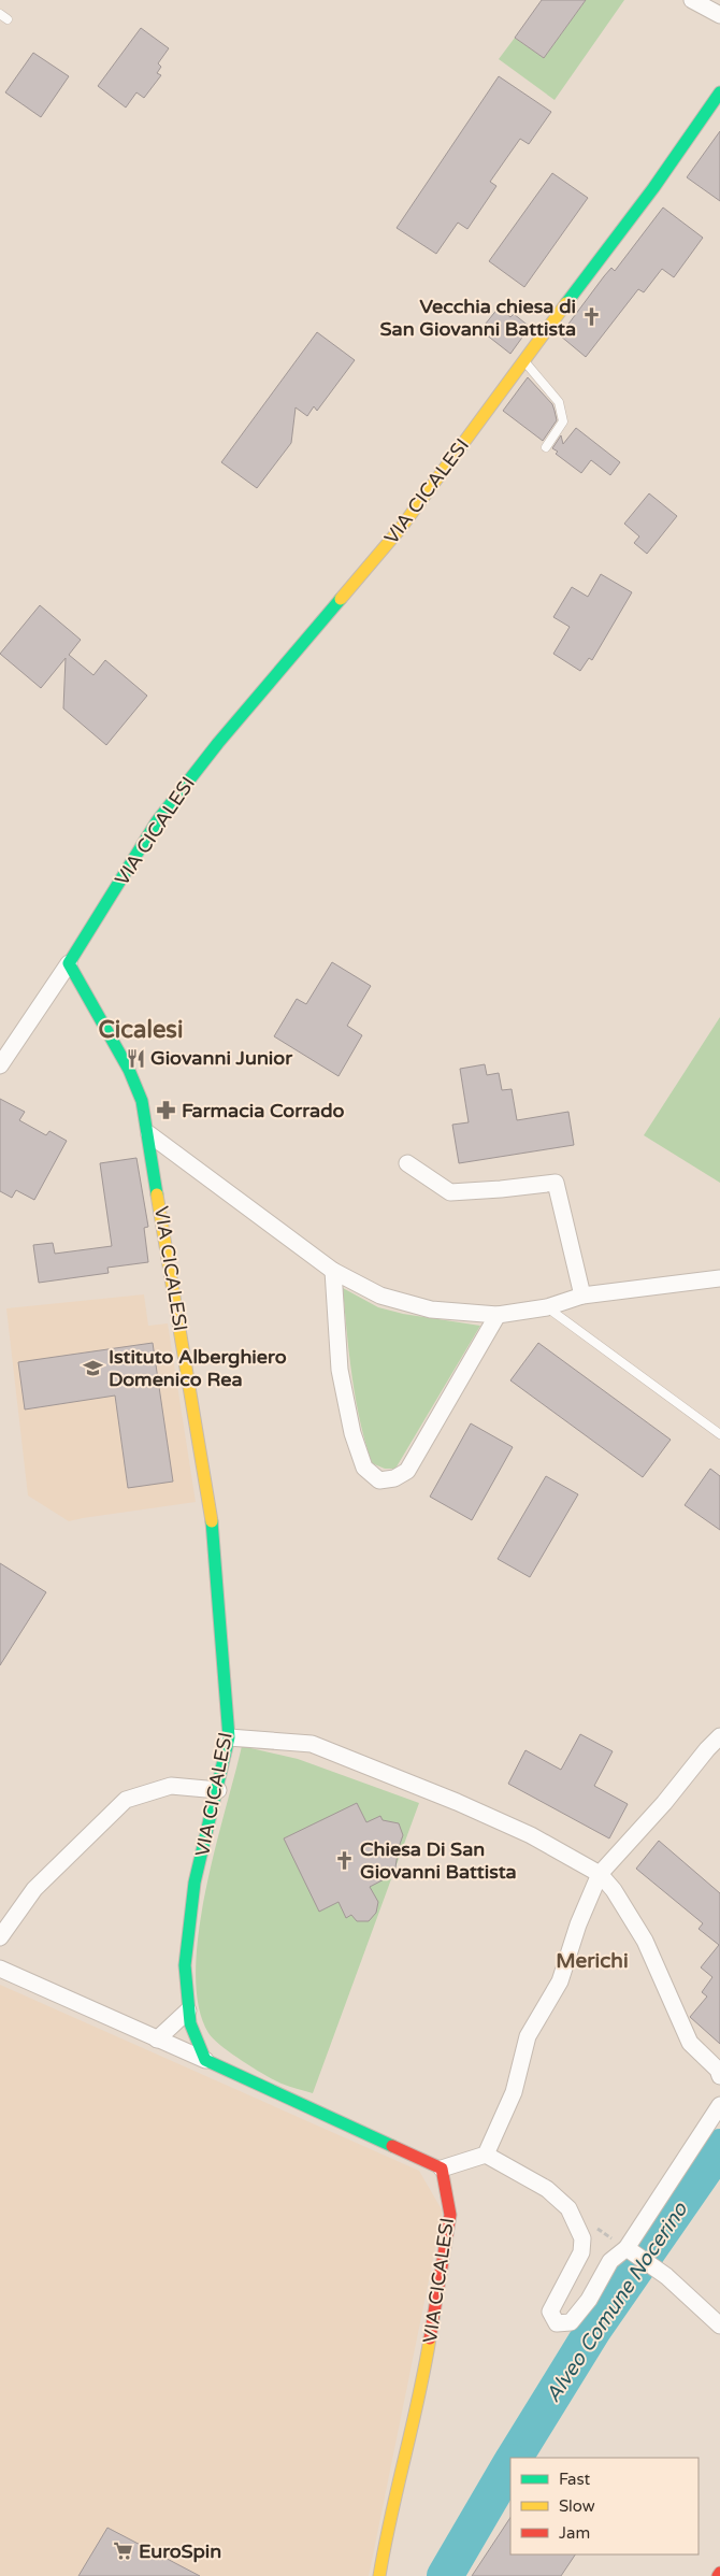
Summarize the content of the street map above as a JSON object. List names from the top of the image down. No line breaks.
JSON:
{"streets":{"street":["VIA CICALESI"]},"districts":["Cicalesi","Merichi"],"water":["Alveo Comune Nocerino"],"places":{"church":["Vecchia chiesa di San Giovanni Battista","Chiesa Di San Giovanni Battista"],"restaurant":["Giovanni Junior"],"pharmacy":["Farmacia Corrado"],"school or university":["Istituto Alberghiero Domenico Rea"],"supermarket":["EuroSpin"]},"legend":["Fast","Slow","Jam"]}
